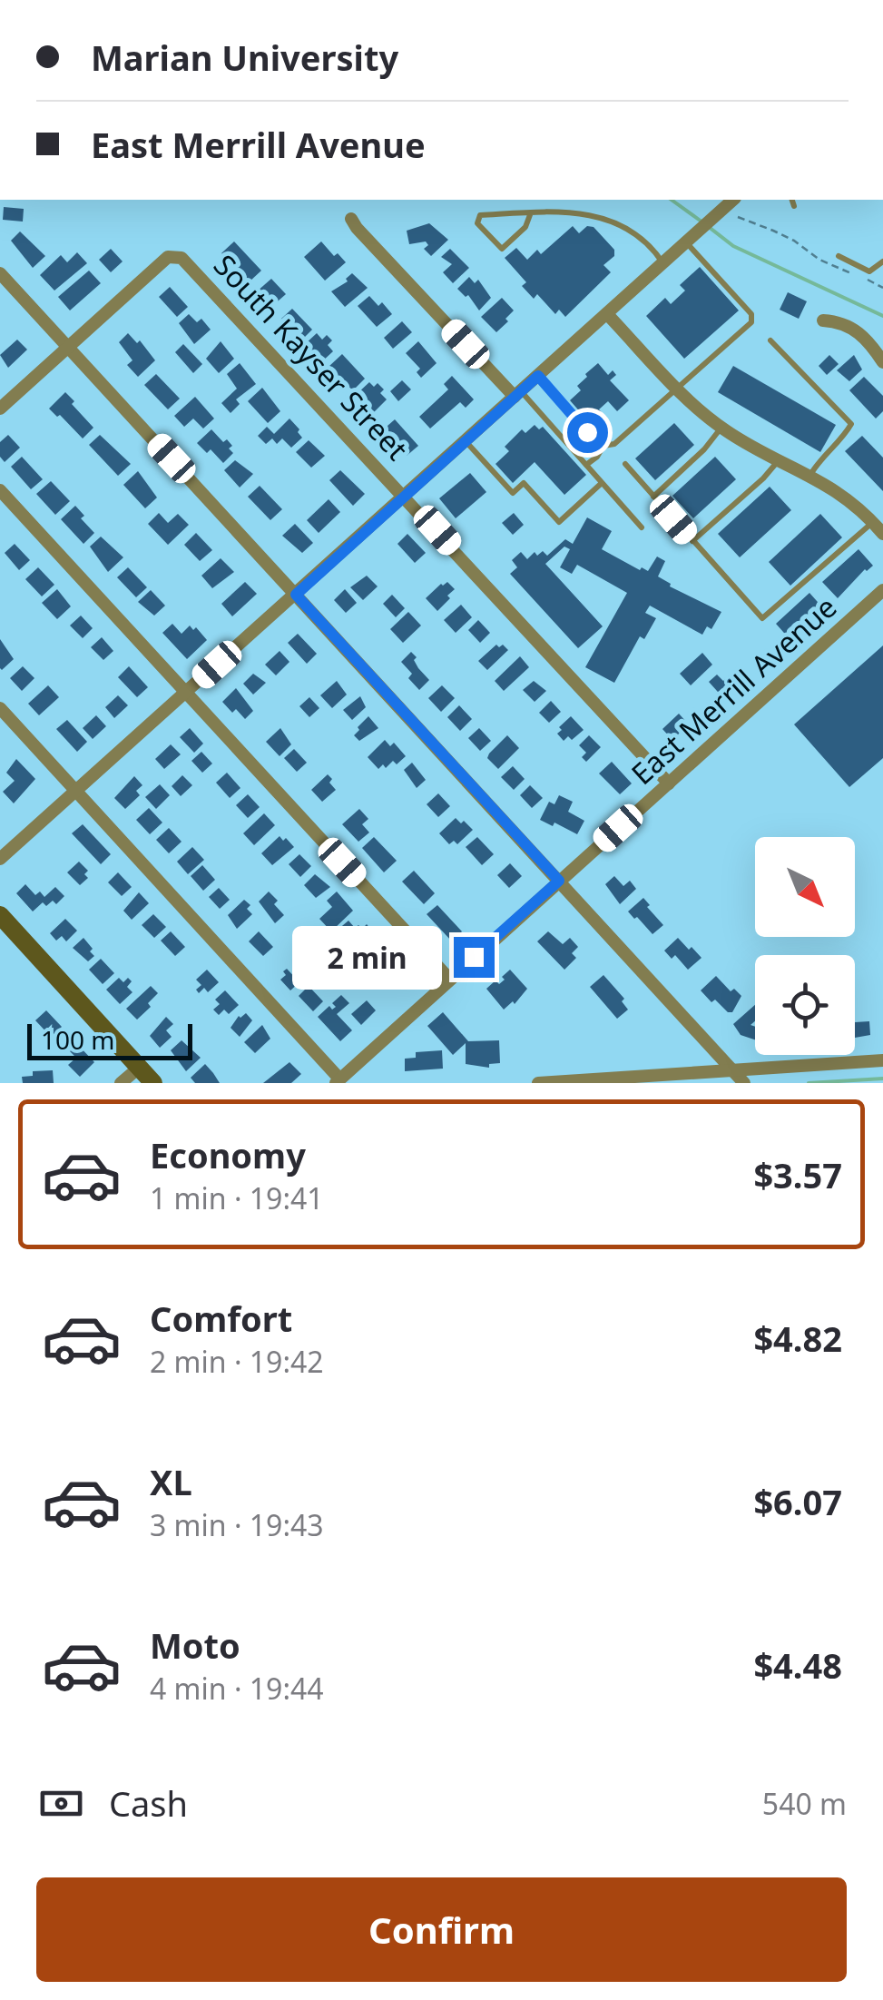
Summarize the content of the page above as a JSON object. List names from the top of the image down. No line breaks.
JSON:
{"streets":{"street":["South Kayser Street","East Merrill Avenue"]},"crossings":[["South Kayser Street","East Merrill Avenue"]],"scale_bar":"100 m","north":"bottom right","page":{"banner":["Marian University","East Merrill Avenue"],"bubble":"2 min","scale":"100 m","list":[{"name":"Economy","note":"1 min · 19:41","value":"$3.57"},{"name":"Comfort","note":"2 min · 19:42","value":"$4.82"},{"name":"XL","note":"3 min · 19:43","value":"$6.07"},{"name":"Moto","note":"4 min · 19:44","value":"$4.48"}],"pay":["Cash","540 m"],"buttons":"Confirm"}}
